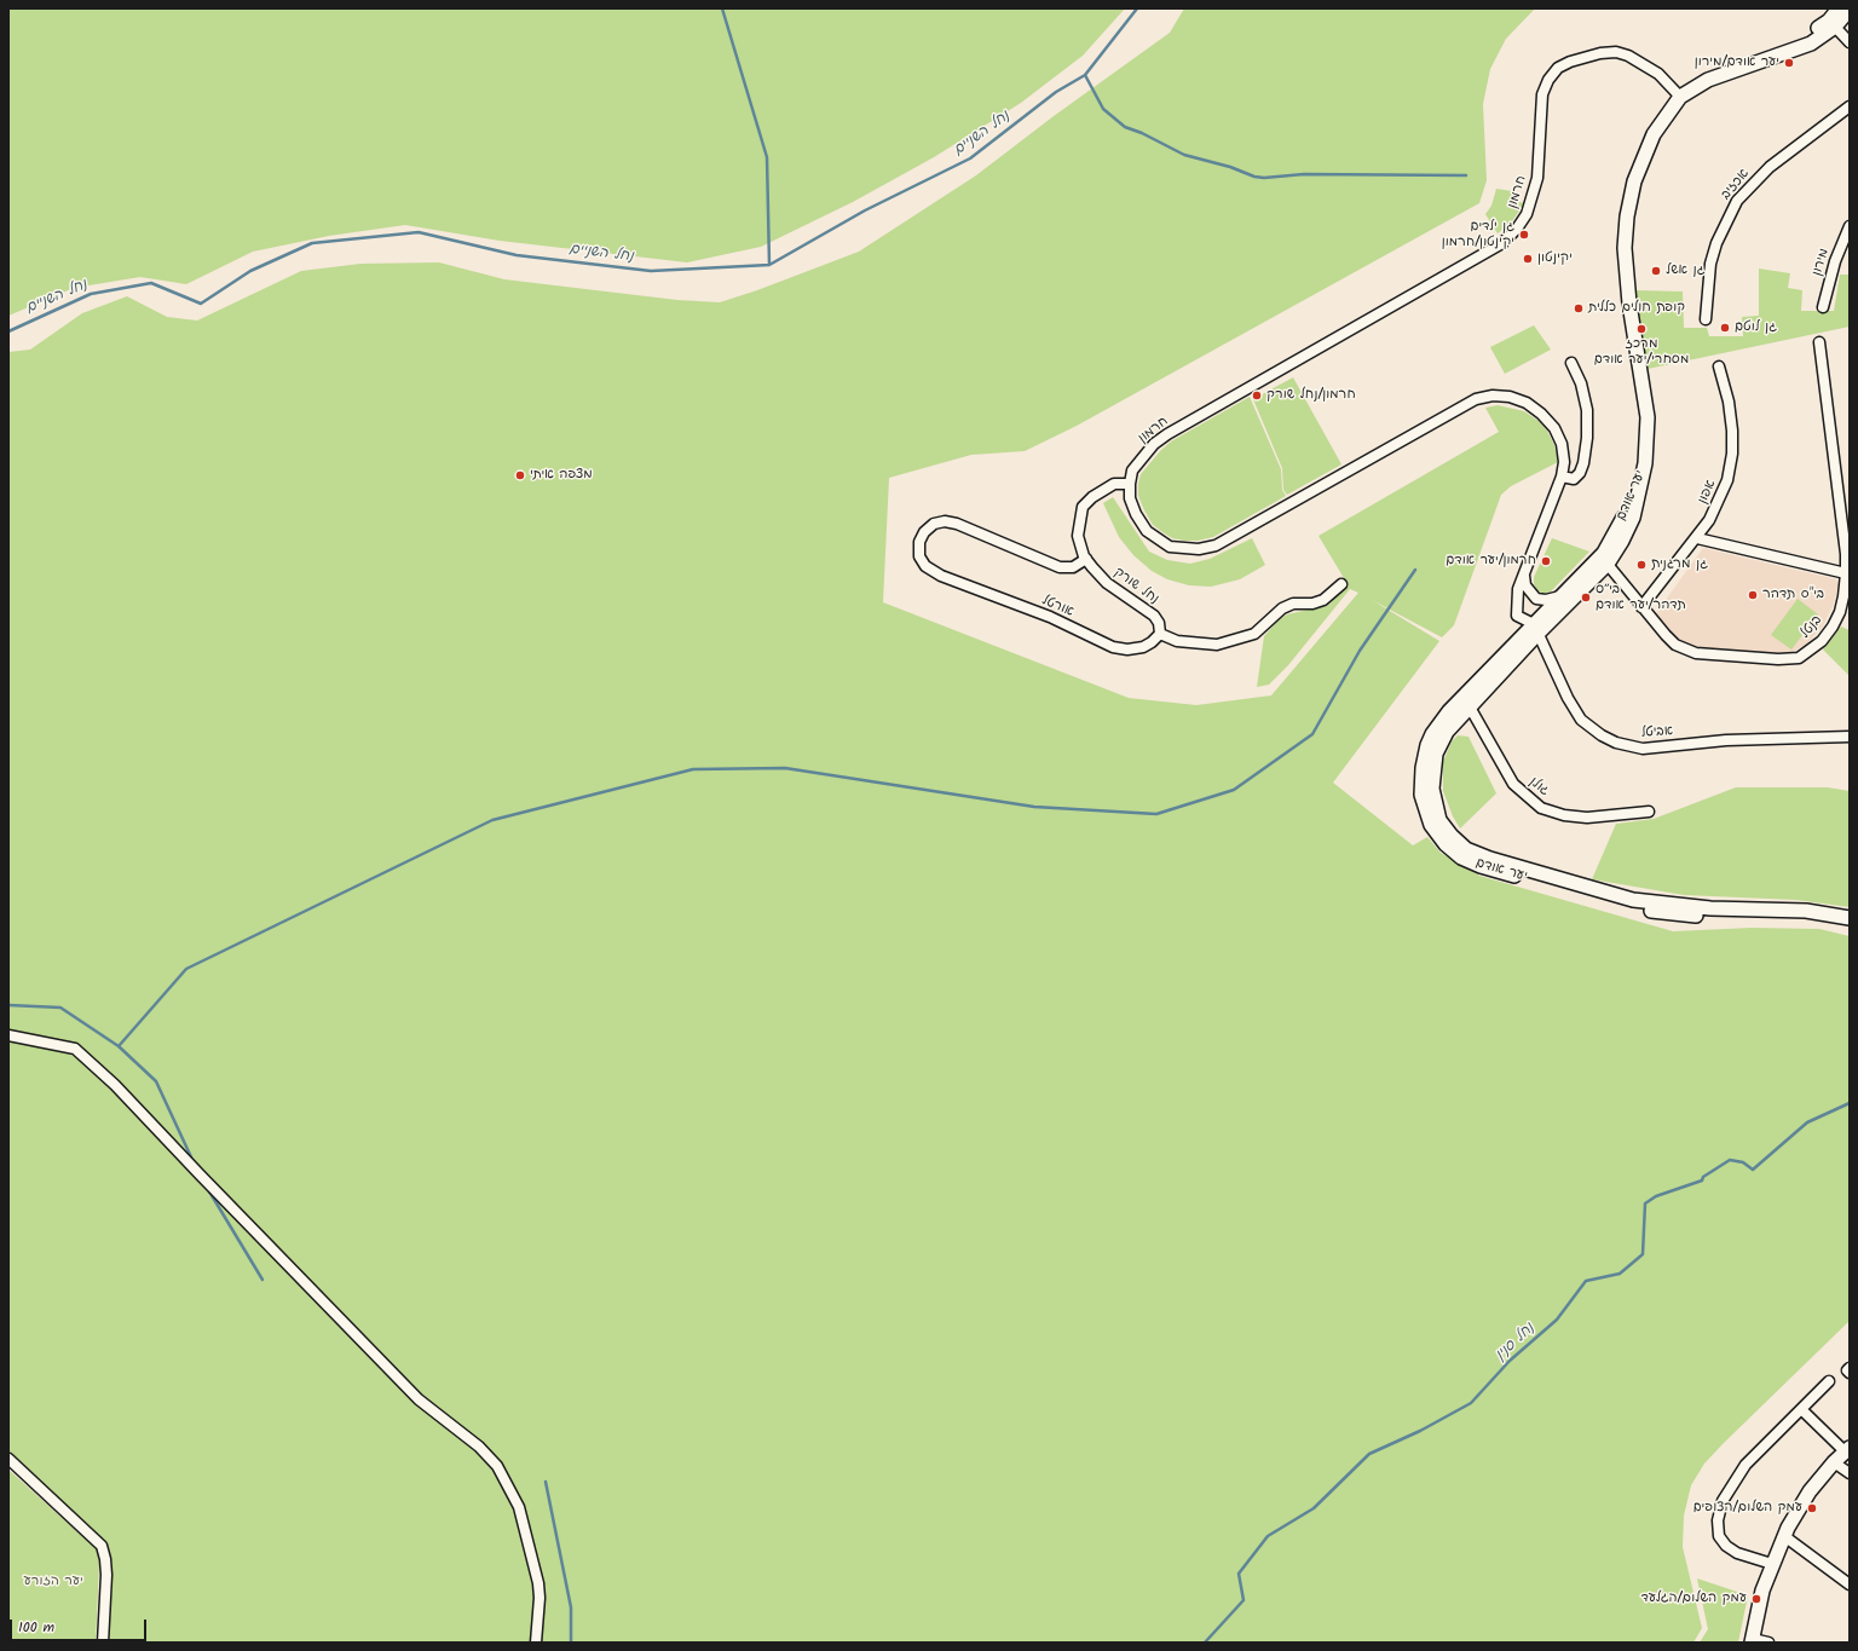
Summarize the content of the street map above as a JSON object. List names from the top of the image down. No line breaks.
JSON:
{"streets":{"street":["אכזיב","חרמון","מירון","אפון","יער אודם","נחל שורק","אורטל","בנטל","אביטל","גולן"]},"crossings":[["חרמון","יער אודם"],["חרמון","נחל שורק"],["אפון","בנטל"],["יער אודם","בנטל"],["יער אודם","אביטל"],["יער אודם","גולן"],["נחל שורק","אורטל"]],"water":["נחל השניים","נחל סנין"],"parks":["יער הזורע"],"places":["יער אודם/מירון","גן ילדים יקינטון/חרמון","יקינטון","גן אשל","קופת חולים כללית","גן לוטם","מרכז מסחרי/יער אודם","חרמון/נחל שורק","מצפה איתי","חרמון/יער אודם","גן מרגנית","בי\"ס תדהר","בי״ס תדהר/יער אודם","עמק השלום/הצופים","עמק השלום/הגלעד"],"scale_bar":"100 m"}
